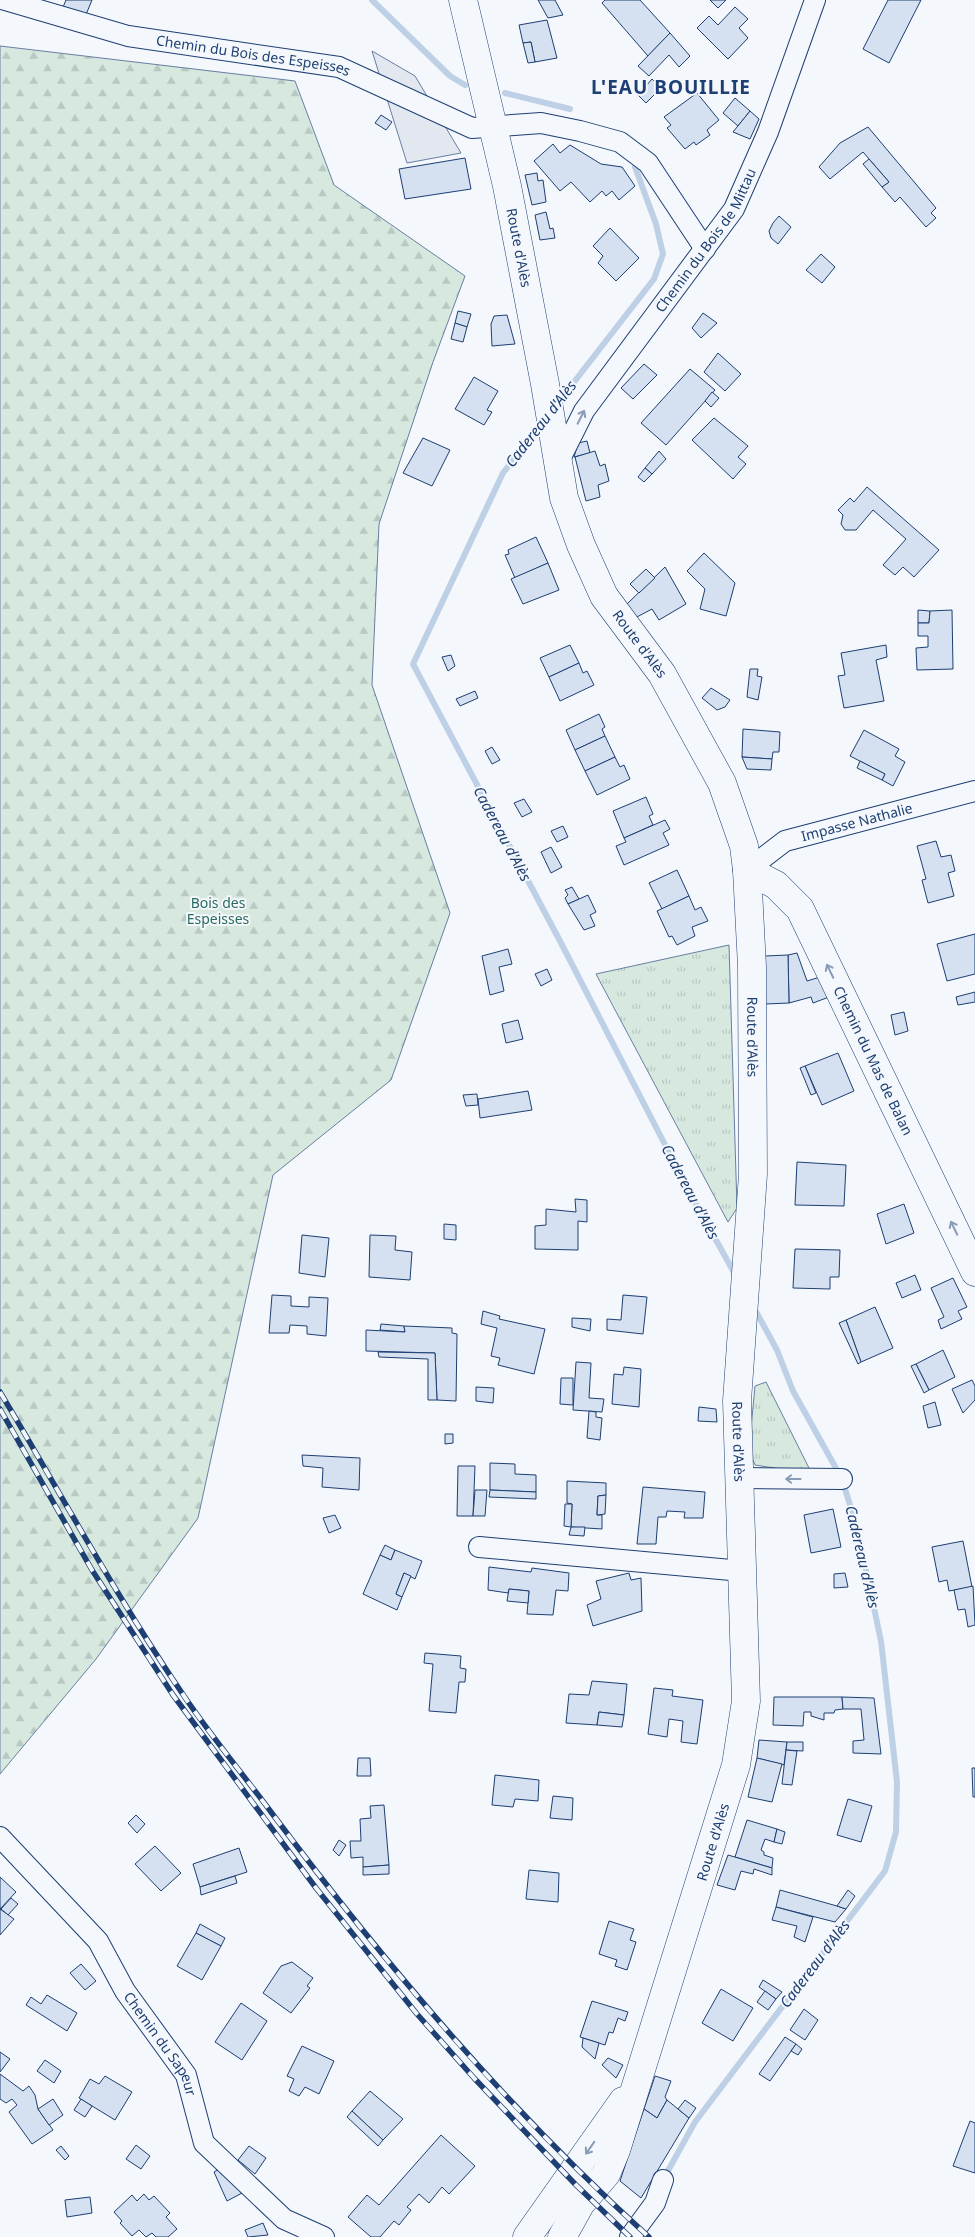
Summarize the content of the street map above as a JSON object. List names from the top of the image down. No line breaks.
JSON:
{"streets":{"main road":["Route d'Alès","Chemin du Mas de Balan"],"street":["Chemin du Bois des Espeisses","Chemin du Bois de Mittau","Impasse Nathalie","Chemin du Sapeur"]},"crossings":[["Chemin du Bois des Espeisses","Chemin du Bois de Mittau"],["Chemin du Bois des Espeisses","Route d'Alès"],["Chemin du Bois de Mittau","Route d'Alès"],["Route d'Alès","Impasse Nathalie"],["Route d'Alès","Chemin du Mas de Balan"],["Impasse Nathalie","Chemin du Mas de Balan"]],"one_way":["Chemin du Bois de Mittau","Chemin du Mas de Balan"],"districts":["L'EAU BOUILLIE"],"water":["Cadereau d'Alès"],"parks":["Bois des Espeisses"]}
